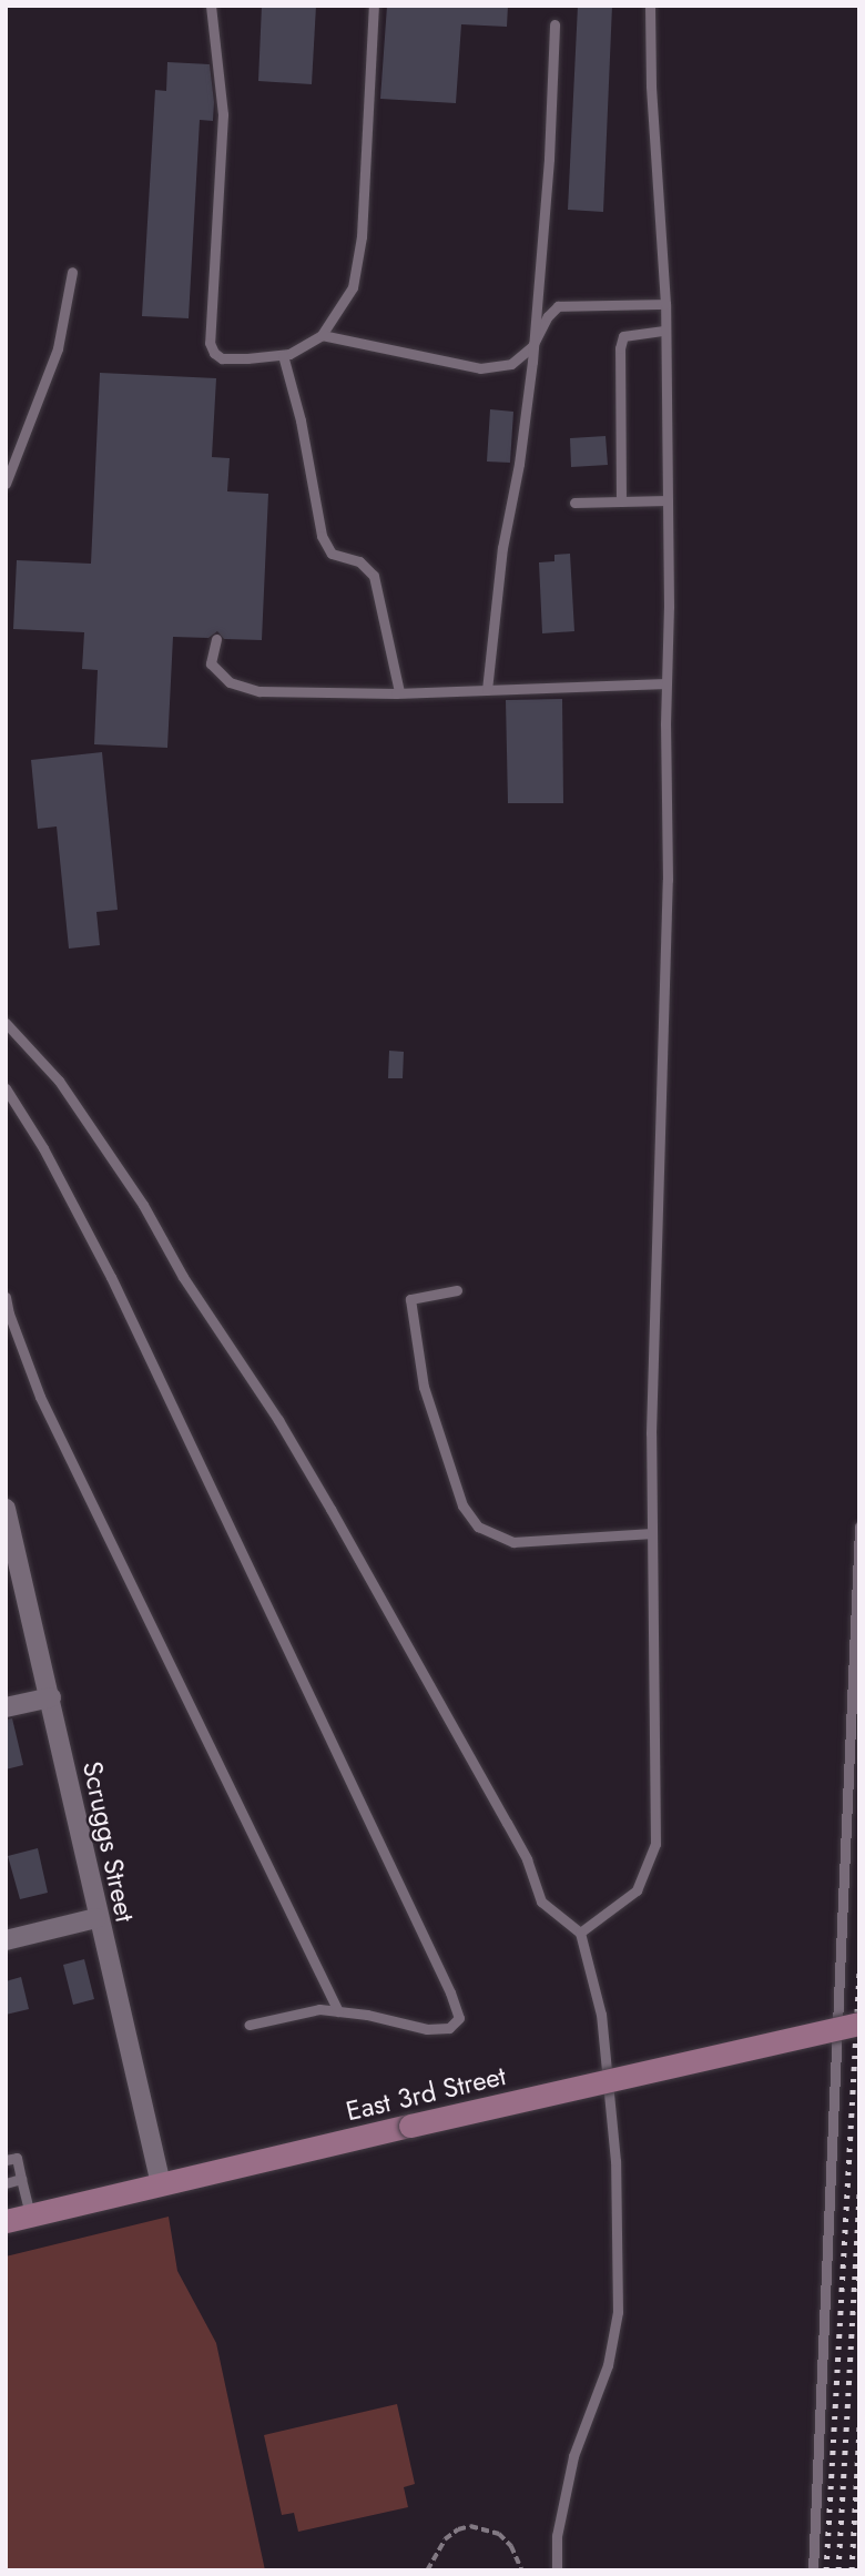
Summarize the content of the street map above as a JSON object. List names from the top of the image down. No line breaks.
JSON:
{"streets":{"main road":["East 3rd Street"],"street":["Scruggs Street"]},"crossings":[["Scruggs Street","East 3rd Street"]]}
